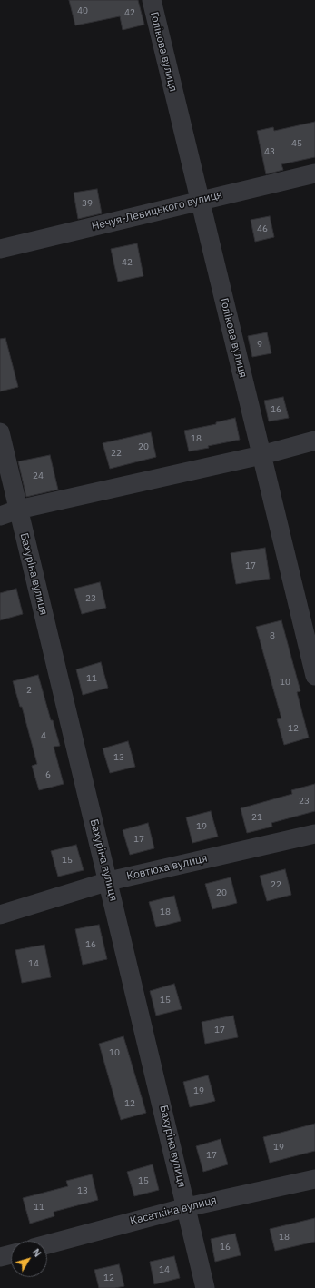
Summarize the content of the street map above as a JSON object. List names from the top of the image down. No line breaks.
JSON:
{"streets":{"street":["Голікова вулиця","Нечуя-Левицького вулиця","Бахуріна вулиця","Ковтюха вулиця","Касаткіна вулиця"]},"crossings":[["Голікова вулиця","Нечуя-Левицького вулиця"],["Бахуріна вулиця","Ковтюха вулиця"],["Бахуріна вулиця","Касаткіна вулиця"]],"house_numbers":["40","42","45","43","39","46","42","9","16","18","20","22","24","17","23","8","11","10","2","12","4","13","6","23","21","19","17","15","22","20","18","16","14","15","17","10","19","12","19","17","15","13","11","18","16","14","12"],"north":"top right"}
